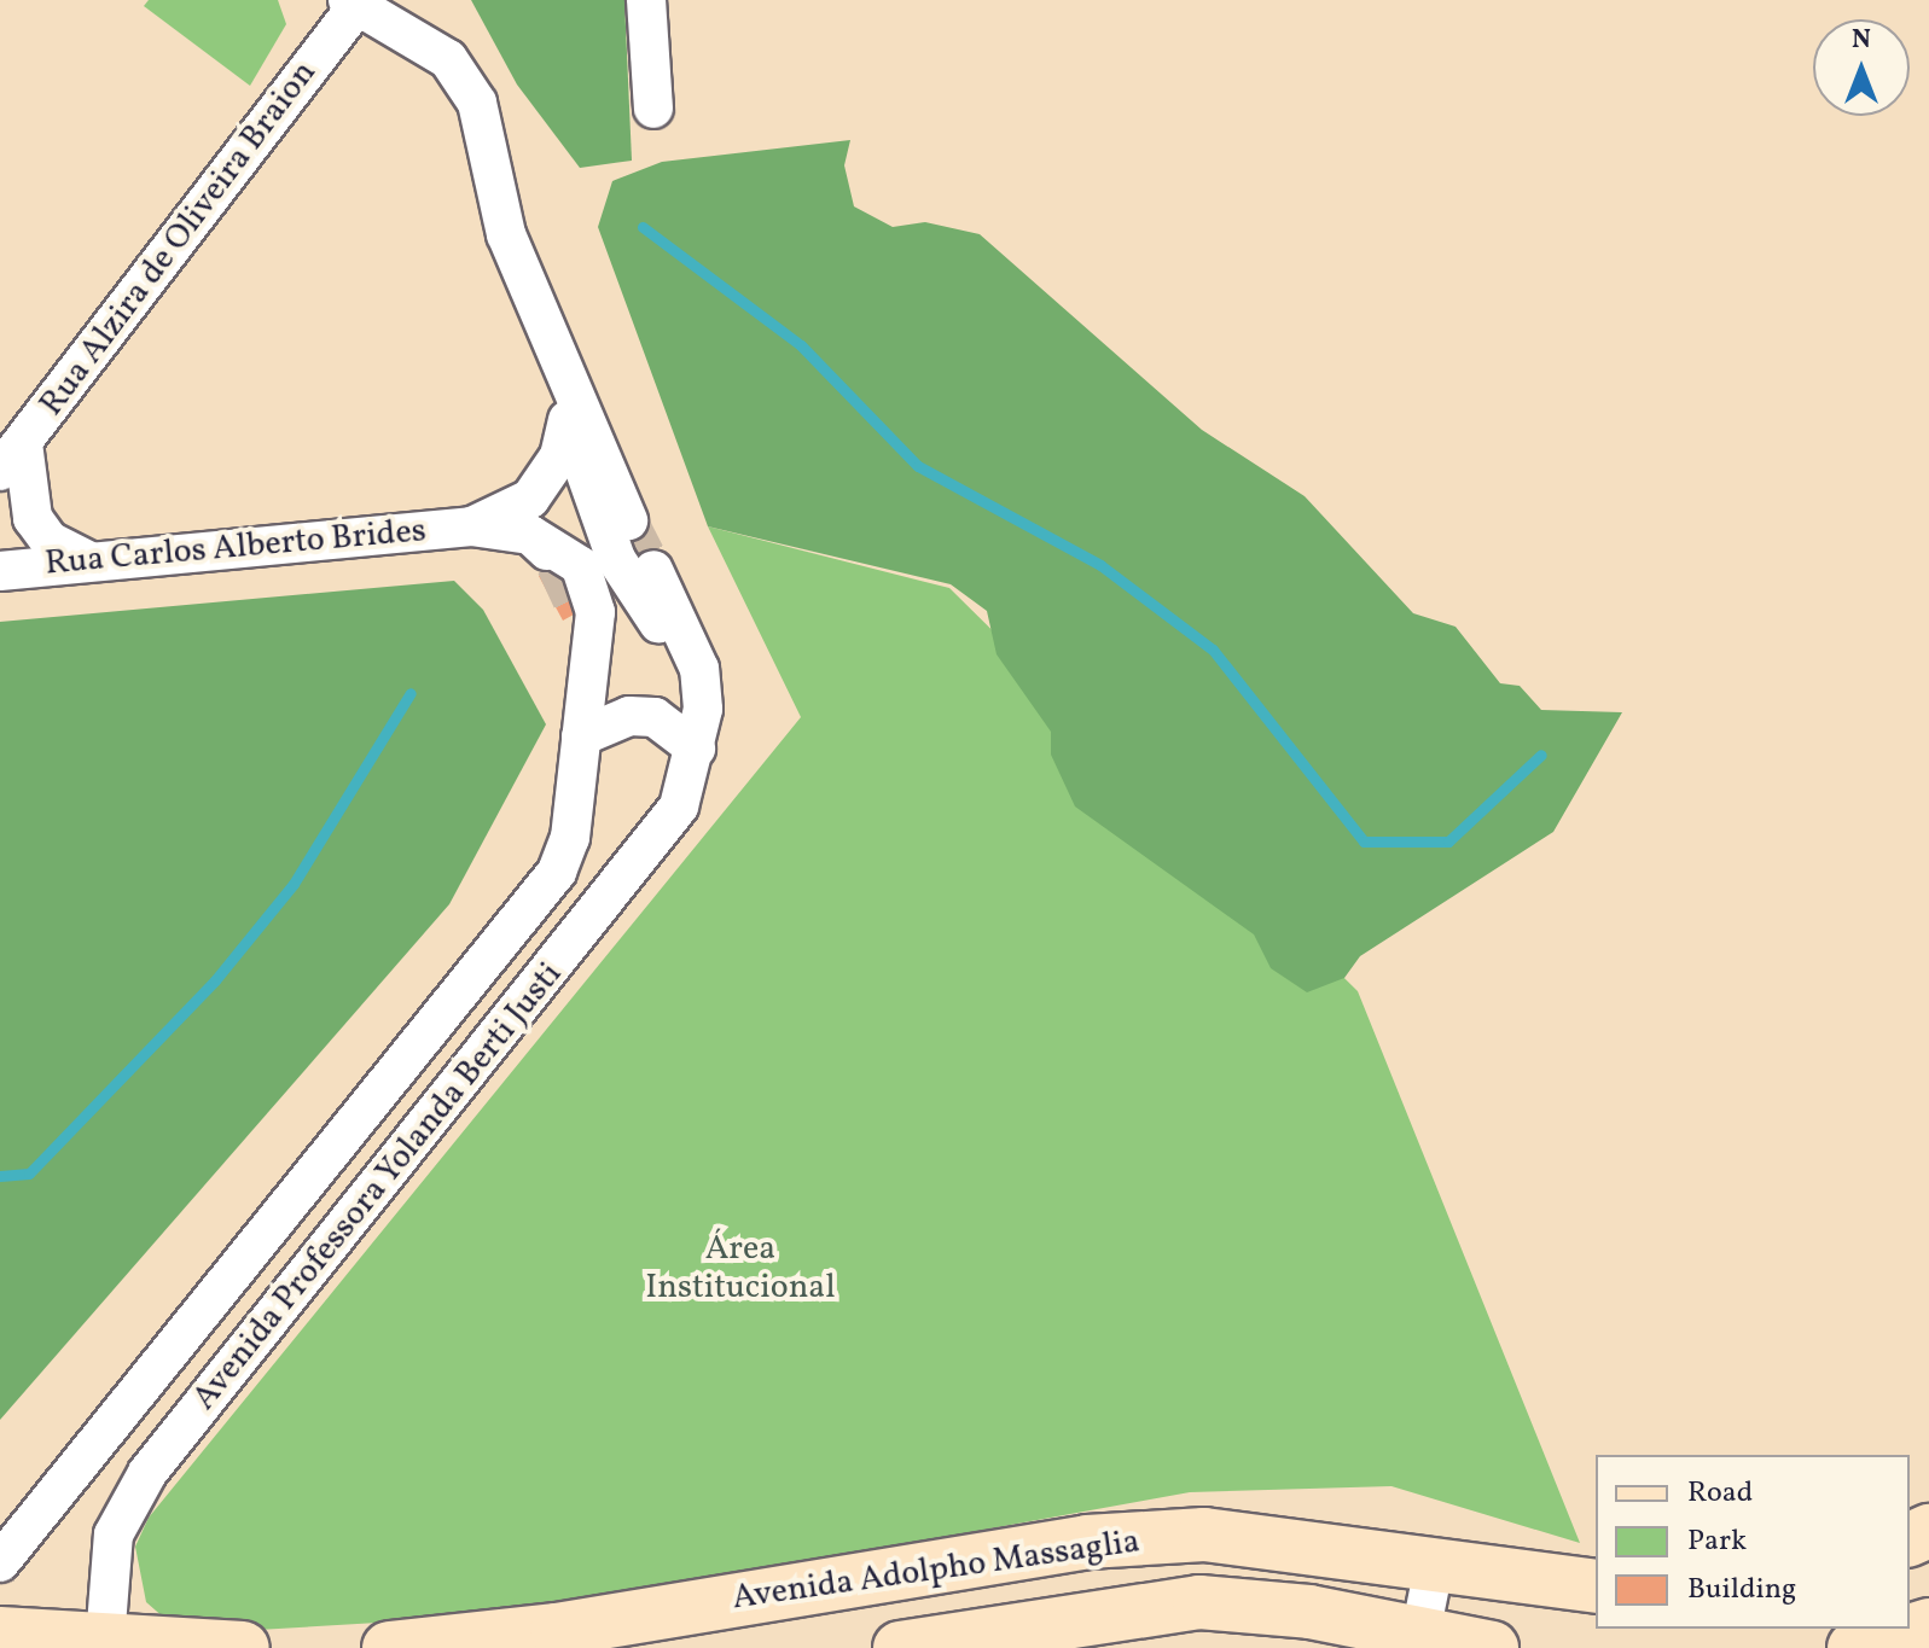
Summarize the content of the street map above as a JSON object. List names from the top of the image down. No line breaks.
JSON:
{"streets":{"main road":["Avenida Adolpho Massaglia"],"street":["Rua Alzira de Oliveira Braion","Rua Carlos Alberto Brides","Avenida Professora Yolanda Berti Justi"]},"parks":["Área Institucional"],"legend":["Road","Park","Building"],"north":"top"}
